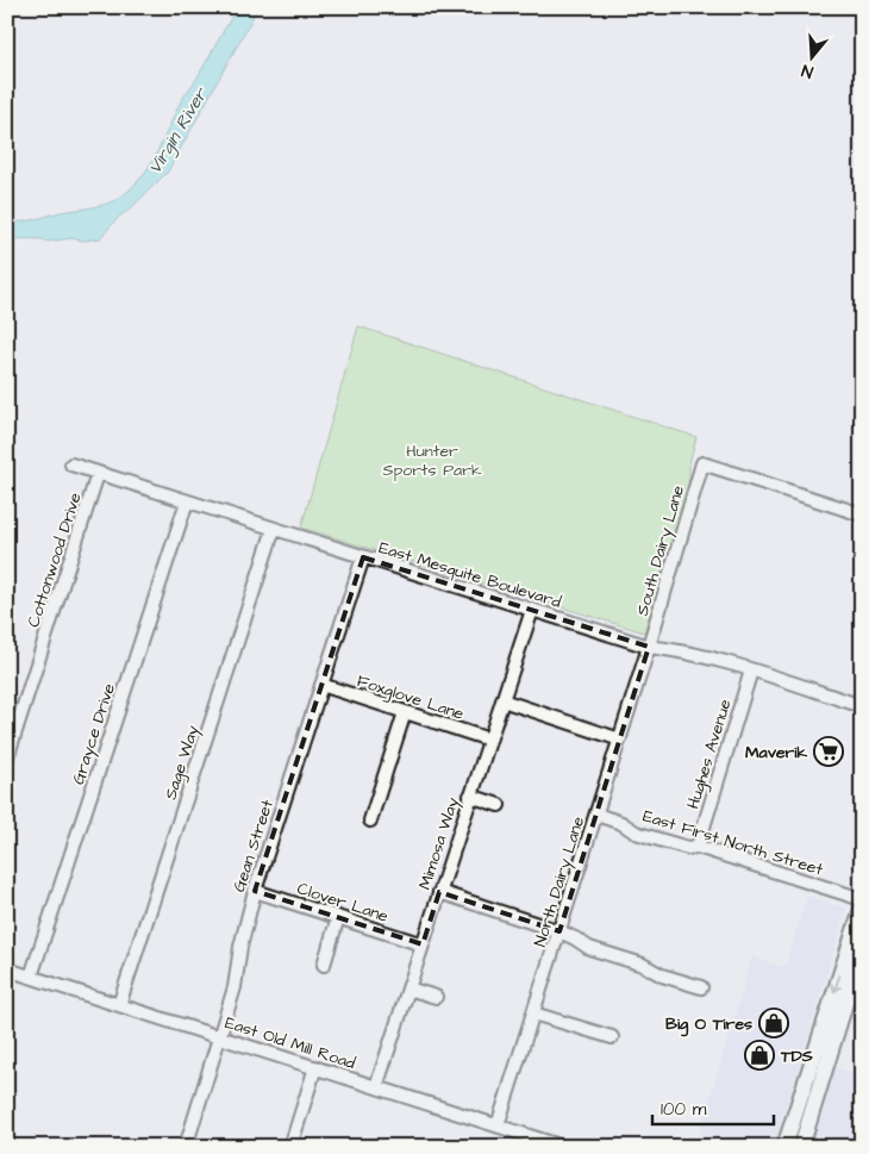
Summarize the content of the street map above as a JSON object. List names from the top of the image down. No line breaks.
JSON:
{"streets":{"street":["South Dairy Lane","Cottonwood Drive","East Mesquite Boulevard","Foxglove Lane","Grayce Drive","Hughes Avenue","Sage Way","East First North Street","Mimosa Way","Gean Street","North Dairy Lane","Clover Lane","East Old Mill Road"]},"crossings":[["South Dairy Lane","East Mesquite Boulevard"],["South Dairy Lane","North Dairy Lane"],["Cottonwood Drive","East Mesquite Boulevard"],["East Mesquite Boulevard","Grayce Drive"],["East Mesquite Boulevard","Hughes Avenue"],["East Mesquite Boulevard","Sage Way"],["East Mesquite Boulevard","Mimosa Way"],["East Mesquite Boulevard","Gean Street"],["East Mesquite Boulevard","North Dairy Lane"],["Foxglove Lane","Mimosa Way"],["Foxglove Lane","Gean Street"],["Grayce Drive","East Old Mill Road"],["Hughes Avenue","East First North Street"],["Sage Way","East Old Mill Road"],["East First North Street","North Dairy Lane"],["Mimosa Way","Clover Lane"],["Mimosa Way","East Old Mill Road"],["Gean Street","Clover Lane"],["Gean Street","East Old Mill Road"],["North Dairy Lane","East Old Mill Road"]],"water":["Virgin River"],"parks":["Hunter Sports Park"],"places":{"supermarket":["Maverik"],"shop":["Big O Tires","TDS"]},"scale_bar":"100 m","north":"bottom"}
